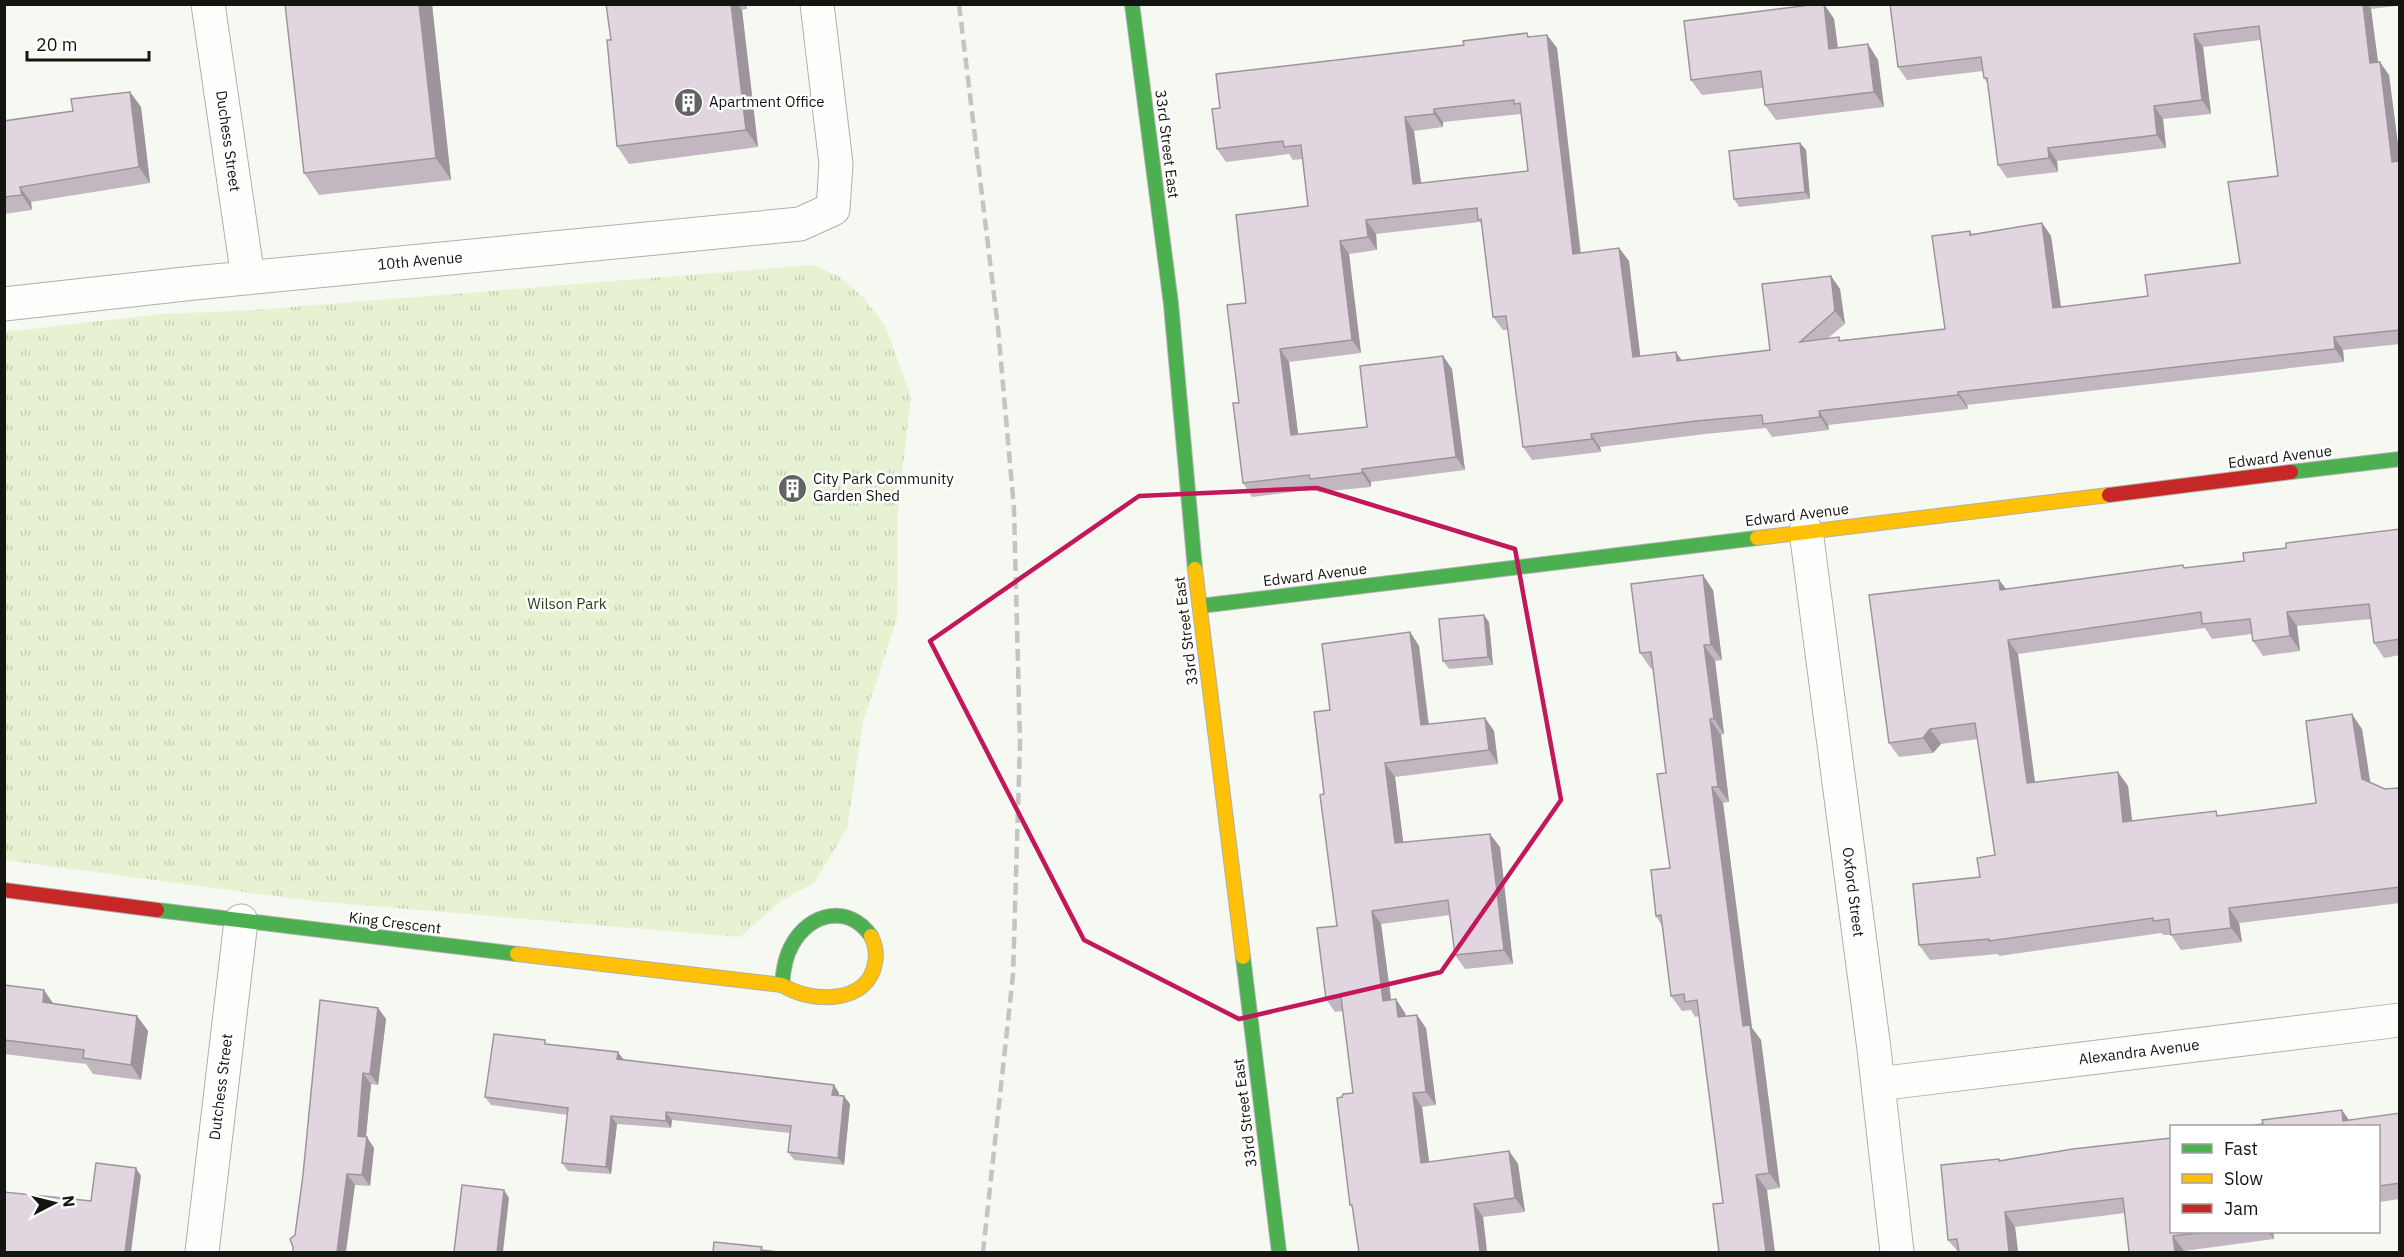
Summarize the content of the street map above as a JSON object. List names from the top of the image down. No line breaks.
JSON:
{"streets":{"street":["Duchess Street","33rd Street East","10th Avenue","Edward Avenue","Oxford Street","King Crescent","Alexandra Avenue","Dutchess Street"]},"crossings":[["Duchess Street","10th Avenue"],["33rd Street East","Edward Avenue"],["Edward Avenue","Oxford Street"],["Oxford Street","Alexandra Avenue"],["King Crescent","Dutchess Street"]],"parks":["Wilson Park"],"places":{"building":["Apartment Office","City Park Community Garden Shed"]},"legend":["Fast","Slow","Jam"],"scale_bar":"20 m","north":"right"}
